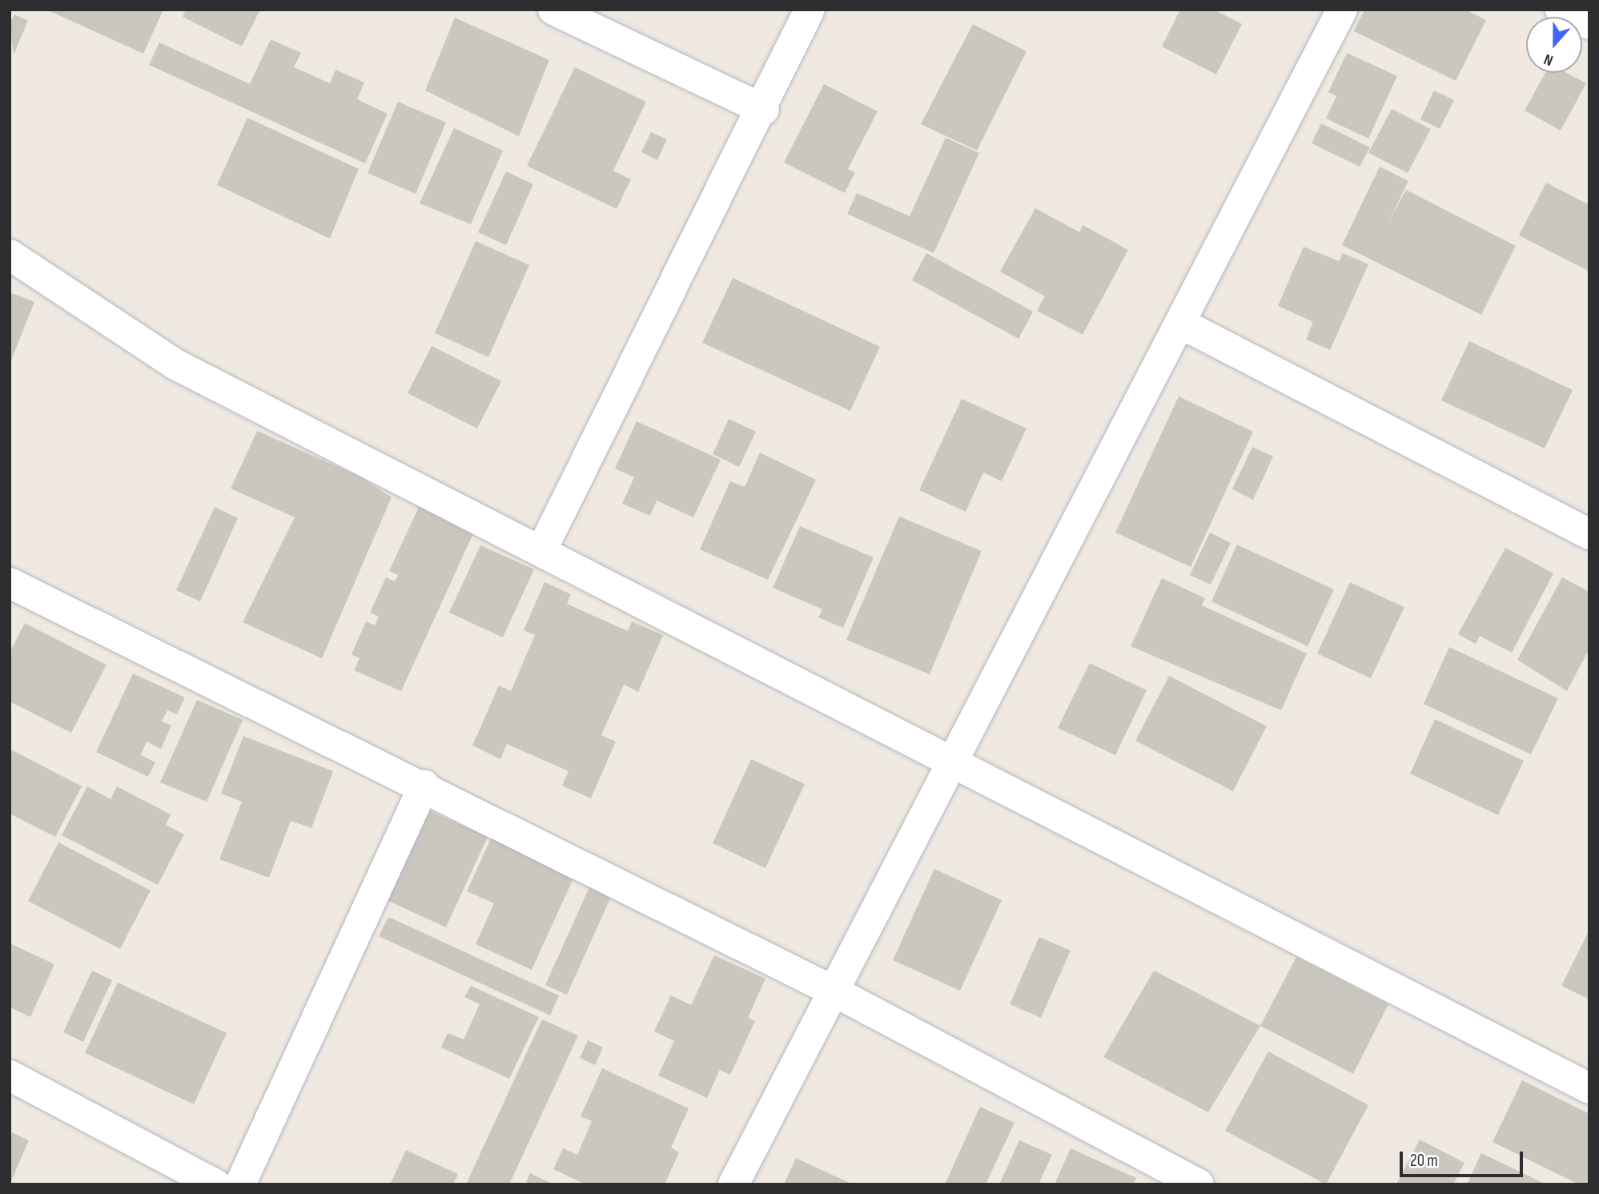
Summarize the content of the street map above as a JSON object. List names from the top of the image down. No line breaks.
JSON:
{"scale_bar":"20 m","north":"bottom"}
